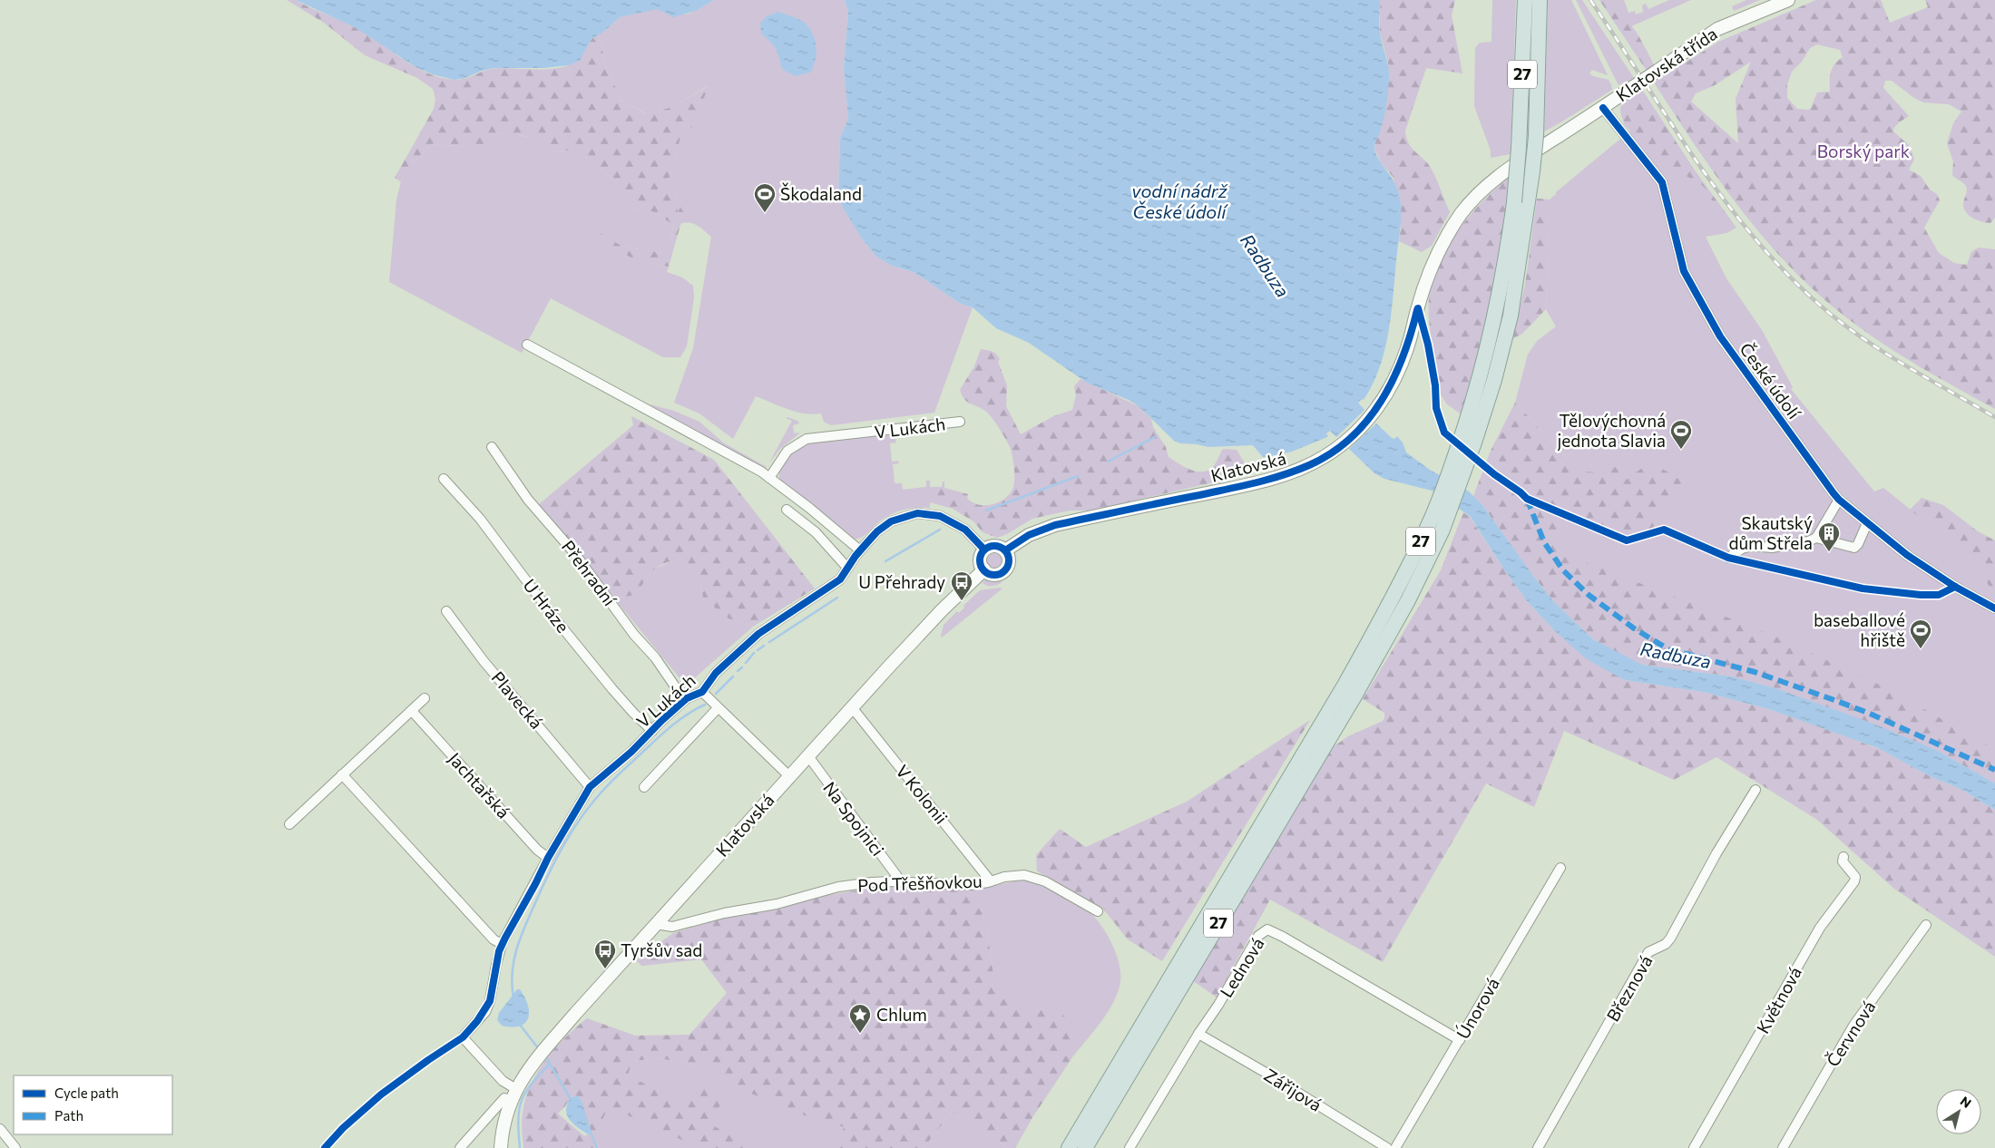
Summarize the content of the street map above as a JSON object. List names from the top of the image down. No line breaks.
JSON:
{"streets":{"highway":["27"],"main road":["Klatovská třída","Klatovská"],"street":["České údolí","V Lukách","Přehradní","U Hráze","Plavecká","Jachtařská","V Kolonii","Na Spojnici","Pod Třešňovkou","Lednová","Březnová","Květnová","Únorová","Červnová","Zářijová"]},"crossings":[["Klatovská třída","České údolí"],["Klatovská třída","Klatovská"],["V Lukách","Klatovská"],["V Lukách","Přehradní"],["V Lukách","U Hráze"],["V Lukách","Plavecká"],["V Lukách","Jachtařská"],["Klatovská","V Kolonii"],["Klatovská","Na Spojnici"],["Klatovská","Pod Třešňovkou"],["V Kolonii","Pod Třešňovkou"],["Na Spojnici","Pod Třešňovkou"],["Lednová","Únorová"],["Lednová","Zářijová"]],"water":["vodní nádrž České údolí","Radbuza"],"parks":["Borský park"],"places":{"sports":["Škodaland","Tělovýchovná jednota Slavia","baseballové hřiště"],"building":["Skautský dům Střela"],"bus stop":["U Přehrady","Tyršův sad"],"place":["Chlum"]},"legend":["Cycle path","Path"],"north":"top right"}
